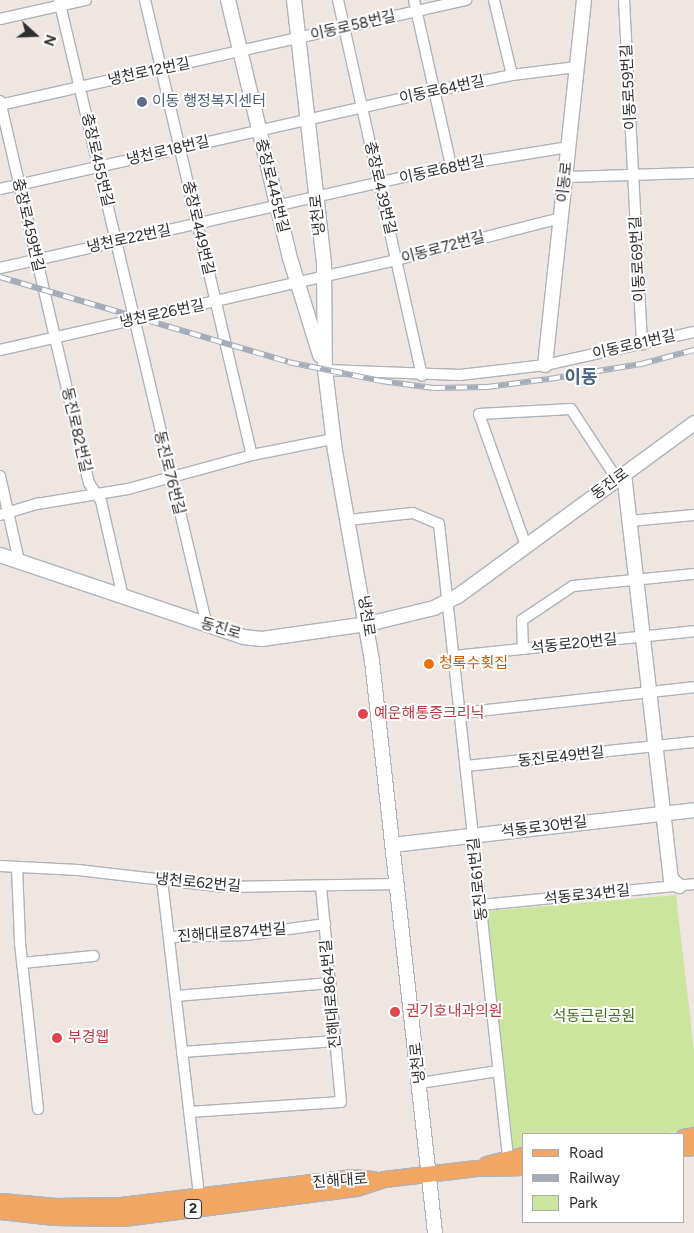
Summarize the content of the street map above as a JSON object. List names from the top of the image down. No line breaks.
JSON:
{"streets":{"main road":["진해대로","2"],"street":["이동로58번길","냉천로12번길","이동로59번길","이동로64번길","냉천로18번길","충장로455번길","이동로68번길","이동로","충장로445번길","충장로439번길","냉천로","충장로459번길","충장로449번길","냉천로22번길","이동로72번길","이동로69번길","냉천로26번길","이동로81번길","동진로82번길","동진로76번길","동진로","석동로20번길","동진로49번길","석동로30번길","동진로61번길","냉천로62번길","석동로34번길","진해대로874번길","진해대로864번길"]},"crossings":[["이동로58번길","냉천로12번길"],["이동로58번길","충장로439번길"],["이동로58번길","냉천로"],["냉천로12번길","충장로455번길"],["냉천로12번길","충장로445번길"],["냉천로12번길","냉천로"],["냉천로12번길","충장로459번길"],["냉천로12번길","충장로449번길"],["이동로59번길","이동로69번길"],["이동로64번길","냉천로18번길"],["이동로64번길","이동로"],["이동로64번길","충장로439번길"],["이동로64번길","냉천로"],["냉천로18번길","충장로455번길"],["냉천로18번길","충장로445번길"],["냉천로18번길","냉천로"],["냉천로18번길","충장로459번길"],["냉천로18번길","충장로449번길"],["충장로455번길","냉천로22번길"],["충장로455번길","냉천로26번길"],["충장로455번길","동진로76번길"],["이동로68번길","이동로"],["이동로68번길","충장로439번길"],["이동로68번길","냉천로"],["이동로68번길","냉천로22번길"],["이동로","이동로72번길"],["이동로","이동로81번길"],["충장로445번길","냉천로"],["충장로445번길","냉천로22번길"],["충장로445번길","냉천로26번길"],["충장로439번길","이동로72번길"],["냉천로","냉천로22번길"],["냉천로","이동로72번길"],["냉천로","냉천로26번길"],["냉천로","동진로"],["냉천로","석동로30번길"],["냉천로","냉천로62번길"],["냉천로","2"],["충장로459번길","냉천로22번길"],["충장로459번길","동진로82번길"],["충장로449번길","냉천로22번길"],["충장로449번길","냉천로26번길"],["이동로72번길","냉천로26번길"],["이동로69번길","이동로81번길"],["냉천로26번길","동진로82번길"],["냉천로26번길","동진로76번길"],["동진로82번길","동진로"],["동진로76번길","동진로"],["동진로","동진로61번길"],["석동로20번길","동진로61번길"],["동진로49번길","동진로61번길"],["석동로30번길","동진로61번길"],["동진로61번길","석동로34번길"],["동진로61번길","2"],["냉천로62번길","진해대로874번길"],["냉천로62번길","진해대로864번길"],["진해대로874번길","진해대로864번길"],["진해대로874번길","진해대로"],["진해대로","2"]],"districts":["이동"],"parks":["석동근린공원"],"places":["이동 행정복지센터","청록수횟집","예운해통증크리닉","권기호내과의원","부경웹"],"legend":["Road","Railway","Park"],"north":"right"}
